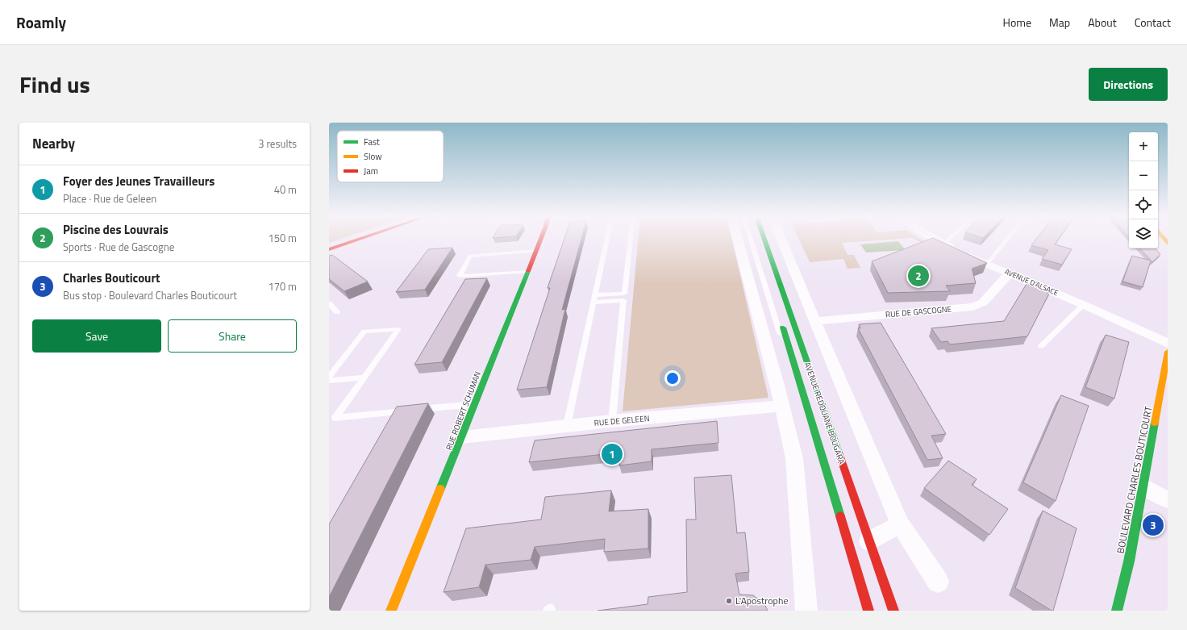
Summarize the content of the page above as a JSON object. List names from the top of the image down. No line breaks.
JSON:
{"streets":{"main road":["RUE ROBERT SCHUMAN","AVENUE REDOUANE BOUGARA","BOULEVARD CHARLES BOUTICOURT"],"street":["AVENUE D'ALSACE","RUE DE GASCOGNE","RUE DE GELEEN"]},"crossings":[["AVENUE D'ALSACE","RUE DE GASCOGNE"],["RUE ROBERT SCHUMAN","RUE DE GELEEN"]],"places":["L'Apostrophe"],"legend":["Fast","Slow","Jam"],"page":{"header":"Roamly","nav":["Home","Map","About","Contact"],"title":"Find us","buttons":["Directions",["Save","Share"]],"heading":["Nearby","3 results"],"map_buttons":["+","−"],"list":[{"mark":"1","name":"Foyer des Jeunes Travailleurs","note":"Place · Rue de Geleen","value":"40 m"},{"mark":"2","name":"Piscine des Louvrais","note":"Sports · Rue de Gascogne","value":"150 m"},{"mark":"3","name":"Charles Bouticourt","note":"Bus stop · Boulevard Charles Bouticourt","value":"170 m"}],"pins":["2","1","3"]}}
